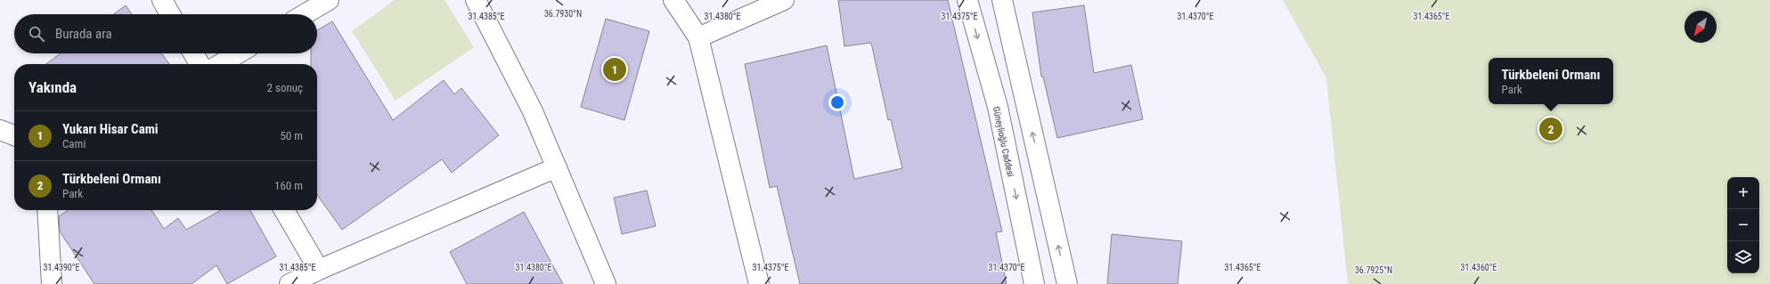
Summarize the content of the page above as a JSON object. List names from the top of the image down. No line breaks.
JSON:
{"streets":{"street":["Güneylioğlu Caddesi"]},"north":"bottom left","page":{"search":"Burada ara","pins":["1","2"],"popup":["Türkbeleni Ormanı","Park"],"heading":["Yakında","2 sonuç"],"list":[{"mark":"1","name":"Yukarı Hisar Cami","note":"Cami","value":"50 m"},{"mark":"2","name":"Türkbeleni Ormanı","note":"Park","value":"160 m"}],"map_buttons":["+","−"]},"coordinates":["36.7930°N","31.4385°E","31.4380°E","31.4375°E","31.4370°E","31.4365°E","31.4390°E","31.4360°E","36.7925°N"]}
